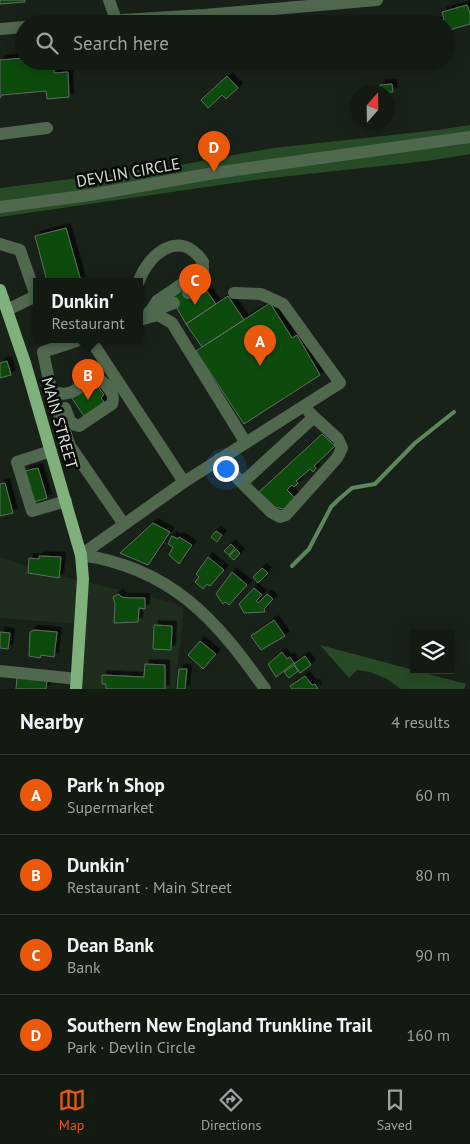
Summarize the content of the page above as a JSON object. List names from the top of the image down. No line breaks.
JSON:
{"streets":{"main road":["MAIN STREET"],"street":["DEVLIN CIRCLE"]},"north":"top","page":{"search":"Search here","pins":["D","C","A","B"],"popup":["Dunkin'","Restaurant"],"heading":["Nearby","4 results"],"list":[{"mark":"A","name":"Park 'n Shop","note":"Supermarket","value":"60 m"},{"mark":"B","name":"Dunkin'","note":"Restaurant · Main Street","value":"80 m"},{"mark":"C","name":"Dean Bank","note":"Bank","value":"90 m"},{"mark":"D","name":"Southern New England Trunkline Trail","note":"Park · Devlin Circle","value":"160 m"}],"nav":["Map","Directions","Saved"]}}
